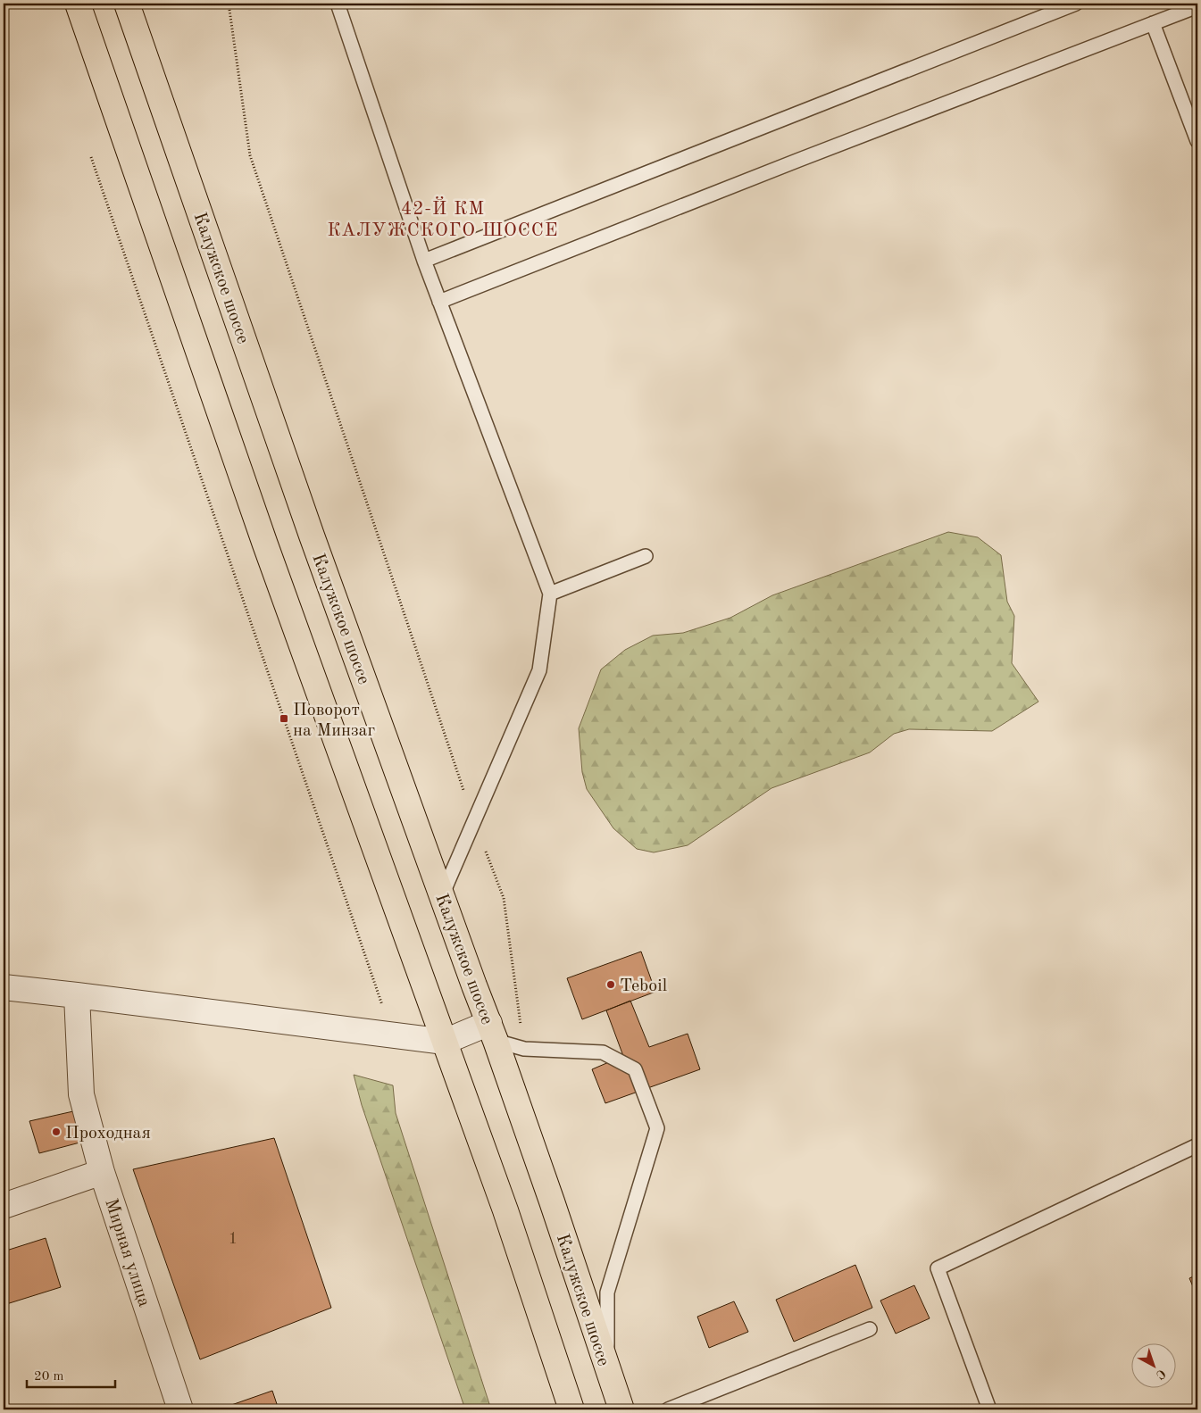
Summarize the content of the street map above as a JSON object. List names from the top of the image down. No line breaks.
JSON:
{"streets":{"highway":["Калужское шоссе"],"street":["Мирная улица"]},"districts":["42-Й КМ КАЛУЖСКОГО ШОССЕ"],"places":{"transit":["Поворот на Минзаг"],"other":["Teboil","Проходная"]},"house_numbers":["1"],"scale_bar":"20 m","north":"bottom right"}
